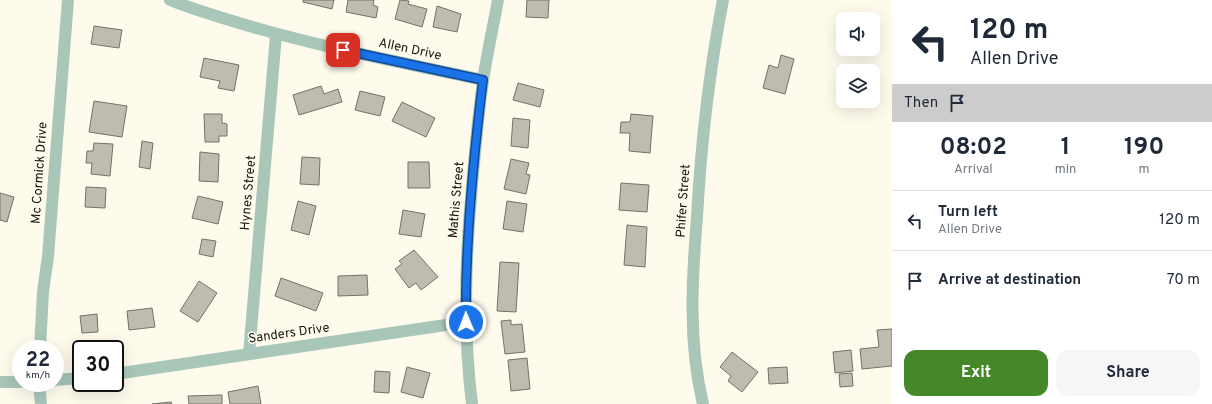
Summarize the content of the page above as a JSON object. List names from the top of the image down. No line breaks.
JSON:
{"streets":{"street":["Allen Drive","Mc Cormick Drive","Hynes Street","Mathis Street","Phifer Street","Sanders Drive"]},"crossings":[["Allen Drive","Hynes Street"],["Allen Drive","Mathis Street"],["Hynes Street","Sanders Drive"],["Mathis Street","Sanders Drive"]],"page":{"turn":["120 m","Allen Drive"],"then":"Then","eta":["08:02","Arrival","1","min","190","m"],"list":[{"name":"Turn left","note":"Allen Drive","value":"120 m"},{"name":"Arrive at destination","value":"70 m"}],"speed":"22 km/h","limit":"30","buttons":["Exit","Share"]}}
